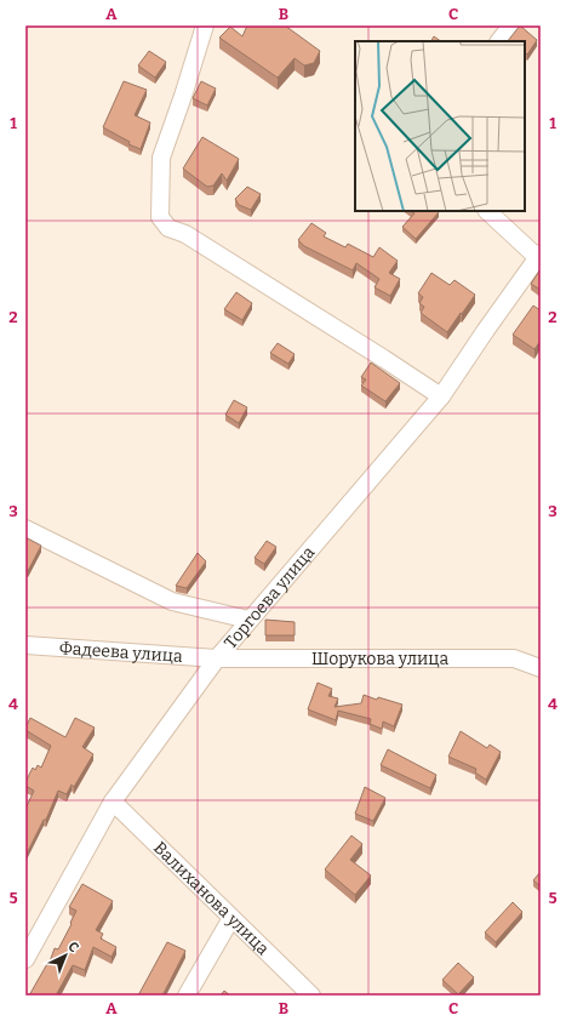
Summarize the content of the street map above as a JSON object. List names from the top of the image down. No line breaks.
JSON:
{"streets":{"street":["Торгоева улица","Фадеева улица","Шорукова улица","Валиханова улица"]},"crossings":[["Торгоева улица","Фадеева улица"],["Торгоева улица","Шорукова улица"],["Торгоева улица","Валиханова улица"],["Фадеева улица","Шорукова улица"]],"north":"top right","grid":{"columns":["A","B","C"],"rows":["1","2","3","4","5"]}}
